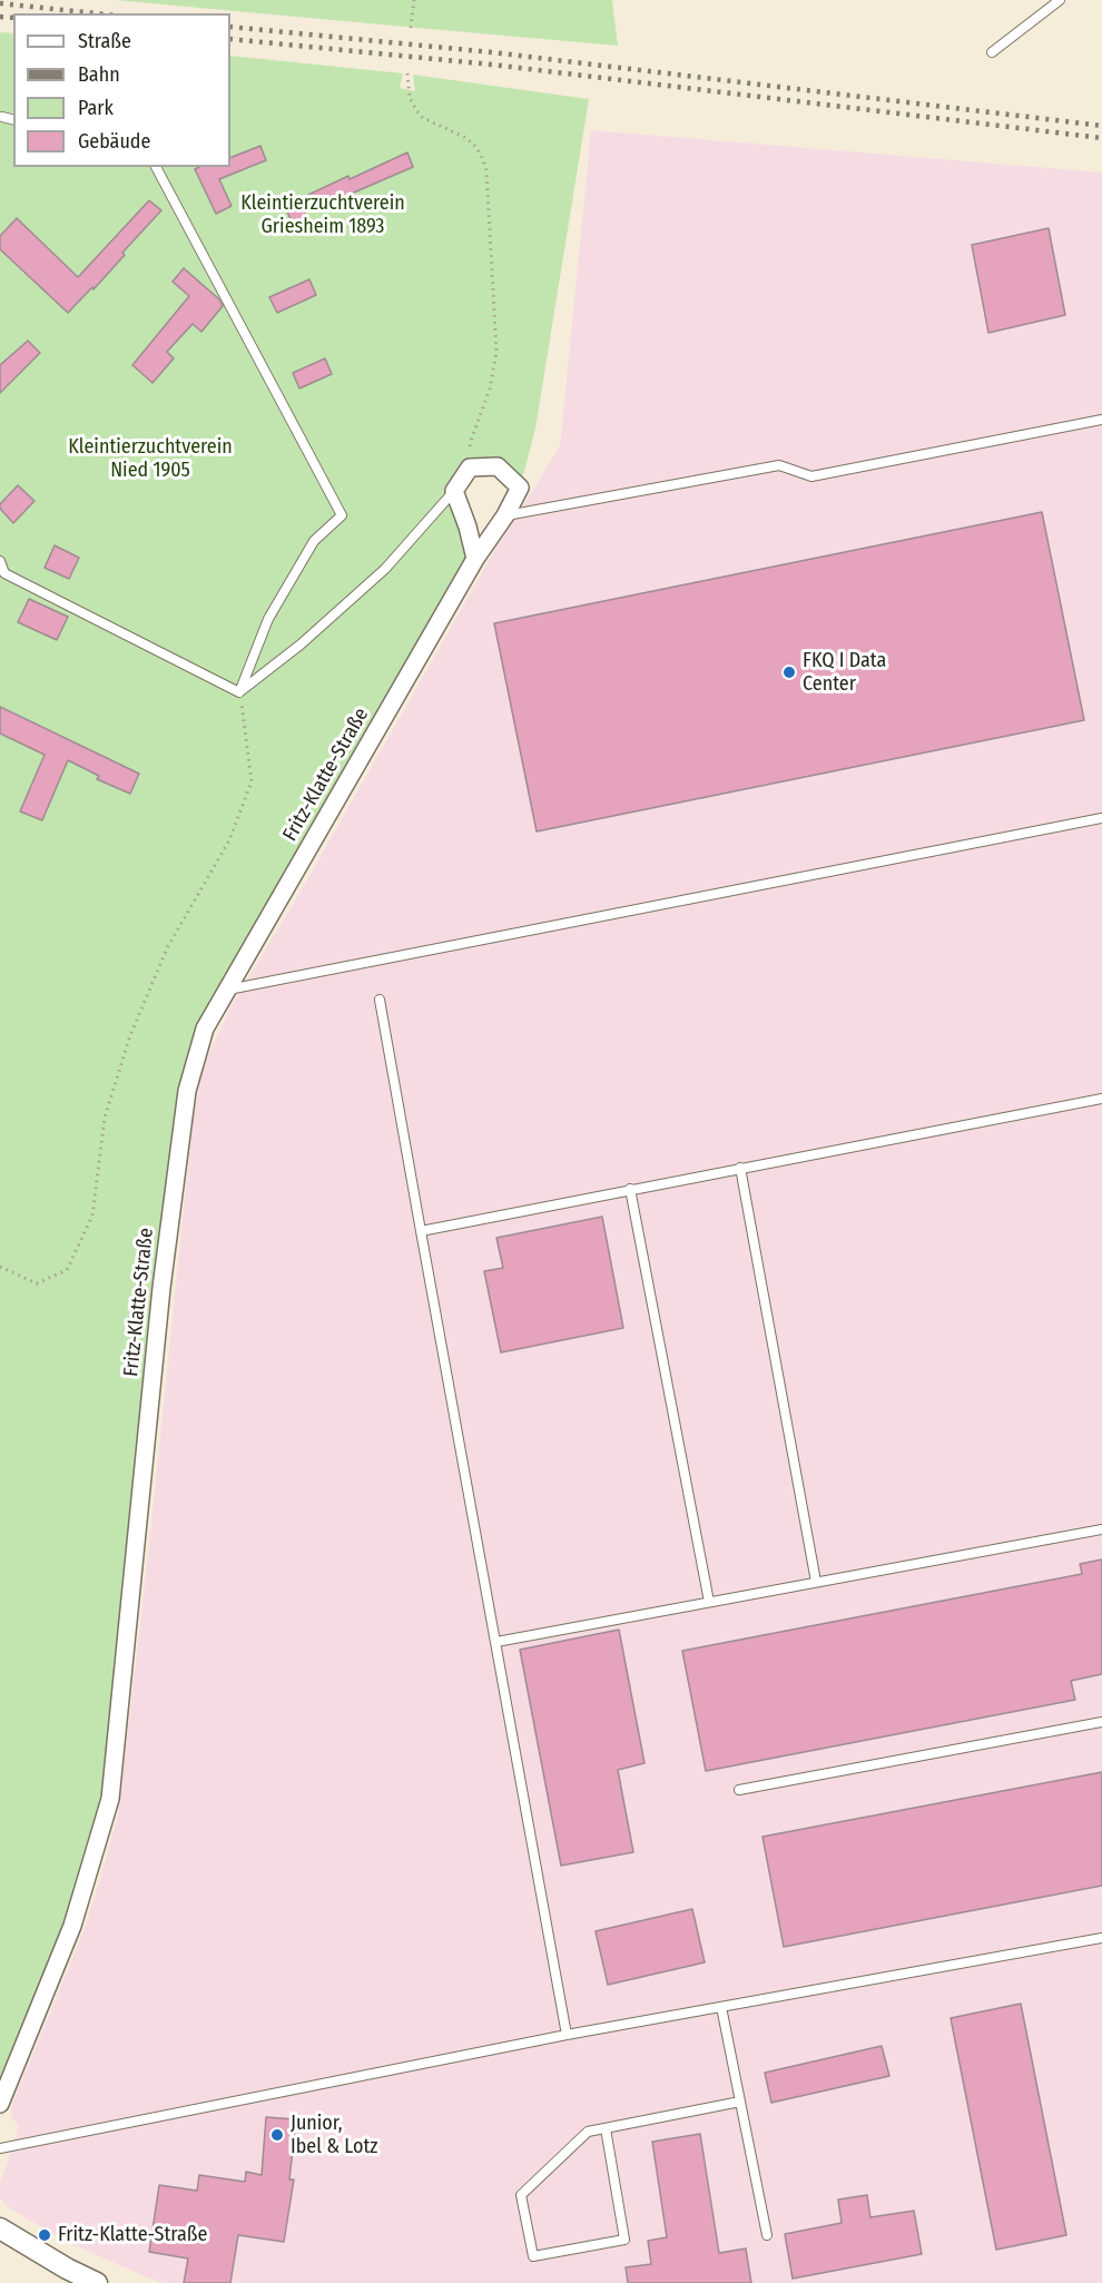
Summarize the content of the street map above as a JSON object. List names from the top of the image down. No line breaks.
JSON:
{"streets":{"street":["Fritz-Klatte-Straße"]},"parks":["Kleintierzuchtverein Griesheim 1893","Kleintierzuchtverein Nied 1905"],"places":["FKQ I Data Center","Junior, Ibel & Lotz","Fritz-Klatte-Straße"],"legend":["Straße","Bahn","Park","Gebäude"]}
